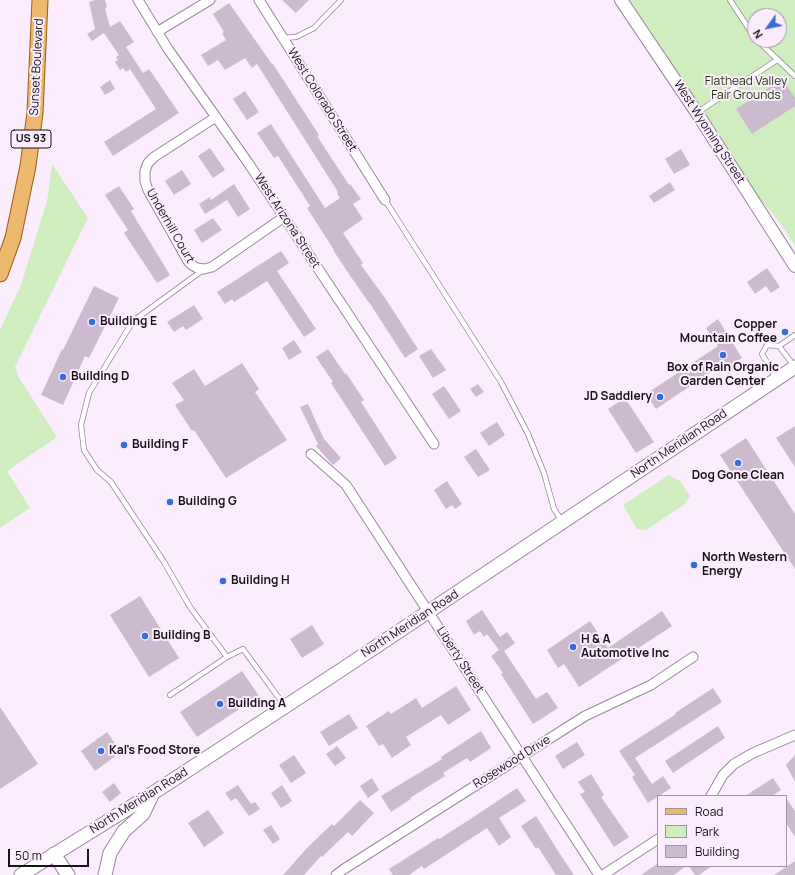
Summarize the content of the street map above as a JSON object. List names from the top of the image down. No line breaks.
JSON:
{"streets":{"main road":["Sunset Boulevard","US 93","North Meridian Road"],"street":["West Colorado Street","West Wyoming Street","West Arizona Street","Underhill Court","Liberty Street","Rosewood Drive"]},"crossings":[["West Arizona Street","Underhill Court"],["North Meridian Road","Liberty Street"],["Liberty Street","Rosewood Drive"]],"parks":["Flathead Valley Fair Grounds"],"places":["Building E","Copper Mountain Coffee","Box of Rain Organic Garden Center","Building D","JD Saddlery","Building F","Dog Gone Clean","Building G","North Western Energy","Building H","Building B","H & A Automotive Inc","Building A","Kal's Food Store"],"legend":["Road","Park","Building"],"scale_bar":"50 m","north":"bottom left"}
